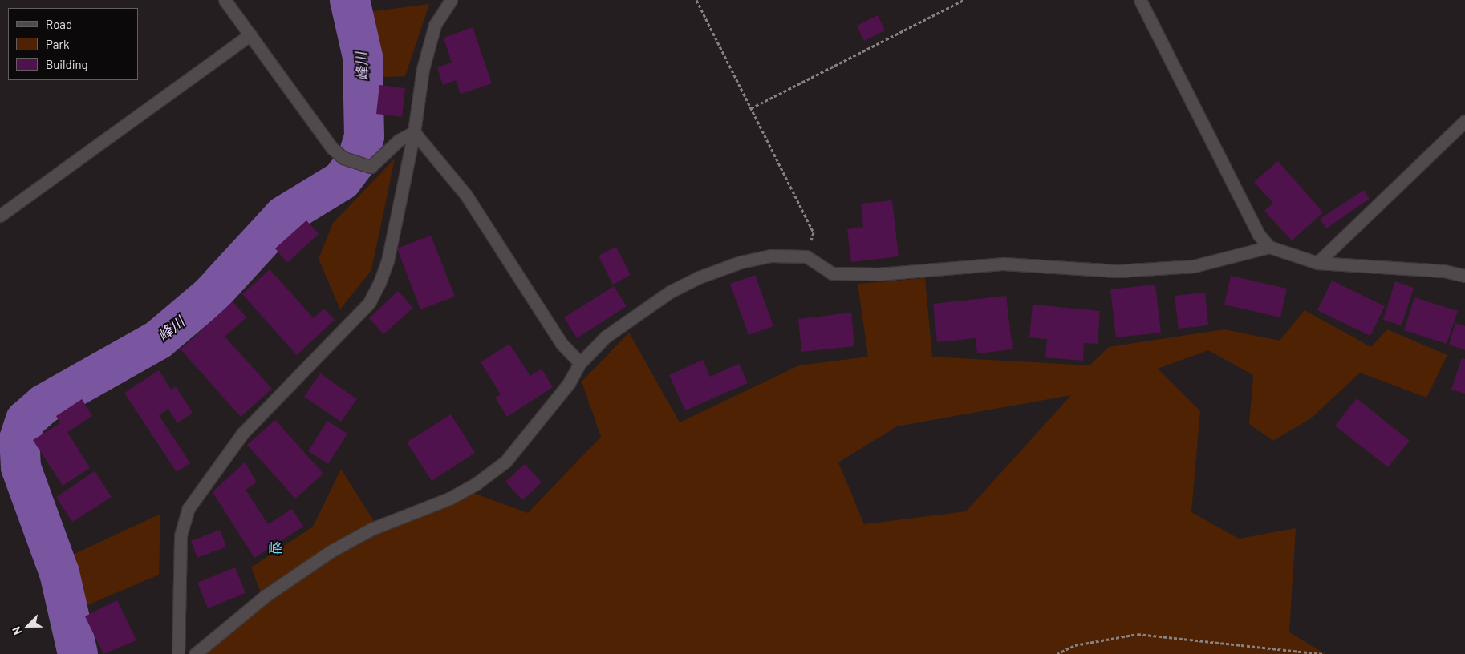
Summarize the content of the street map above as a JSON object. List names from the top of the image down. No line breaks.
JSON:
{"districts":["峰"],"water":["峰川"],"legend":["Road","Park","Building"],"north":"bottom left"}
